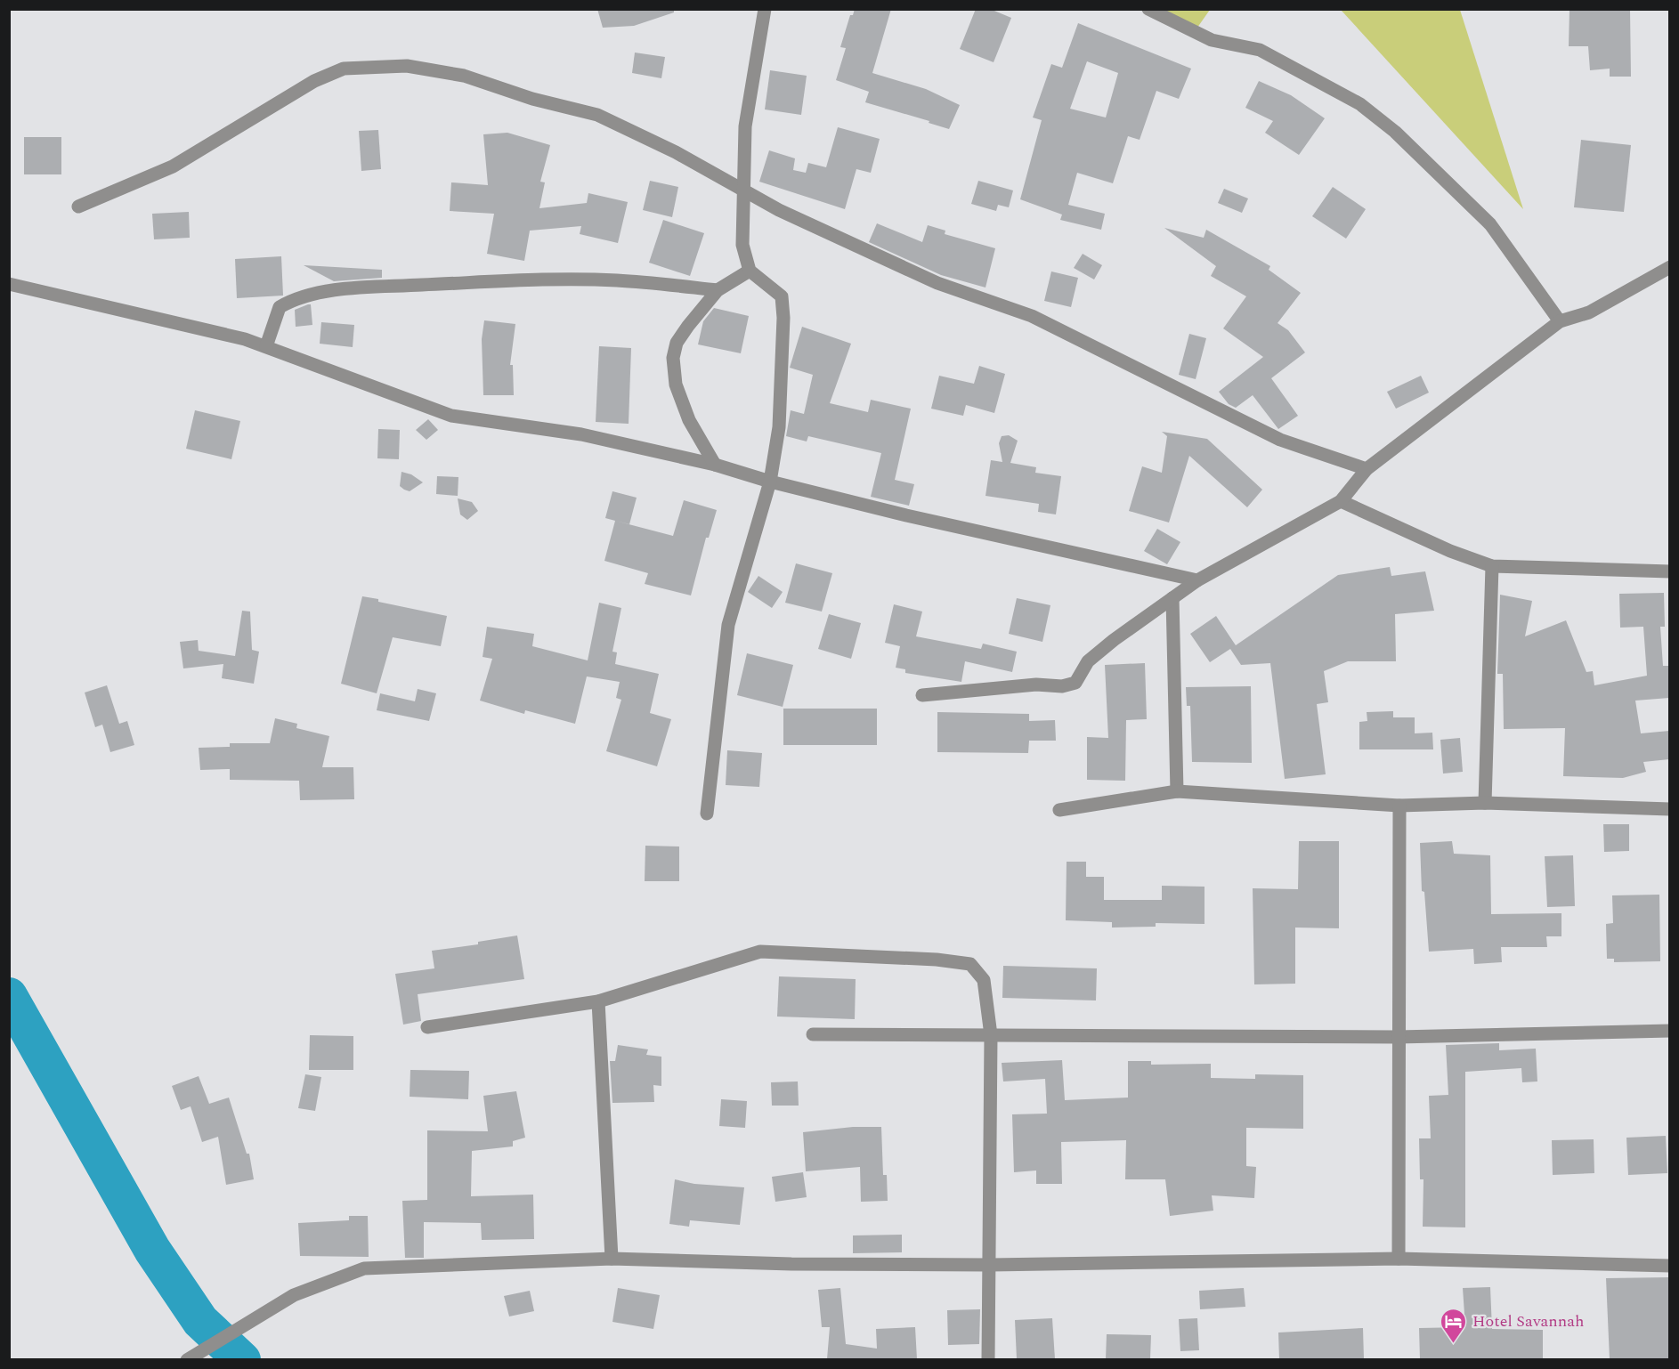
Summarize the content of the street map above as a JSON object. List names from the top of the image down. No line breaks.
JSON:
{"places":{"hotel":["Hotel Savannah"]}}
